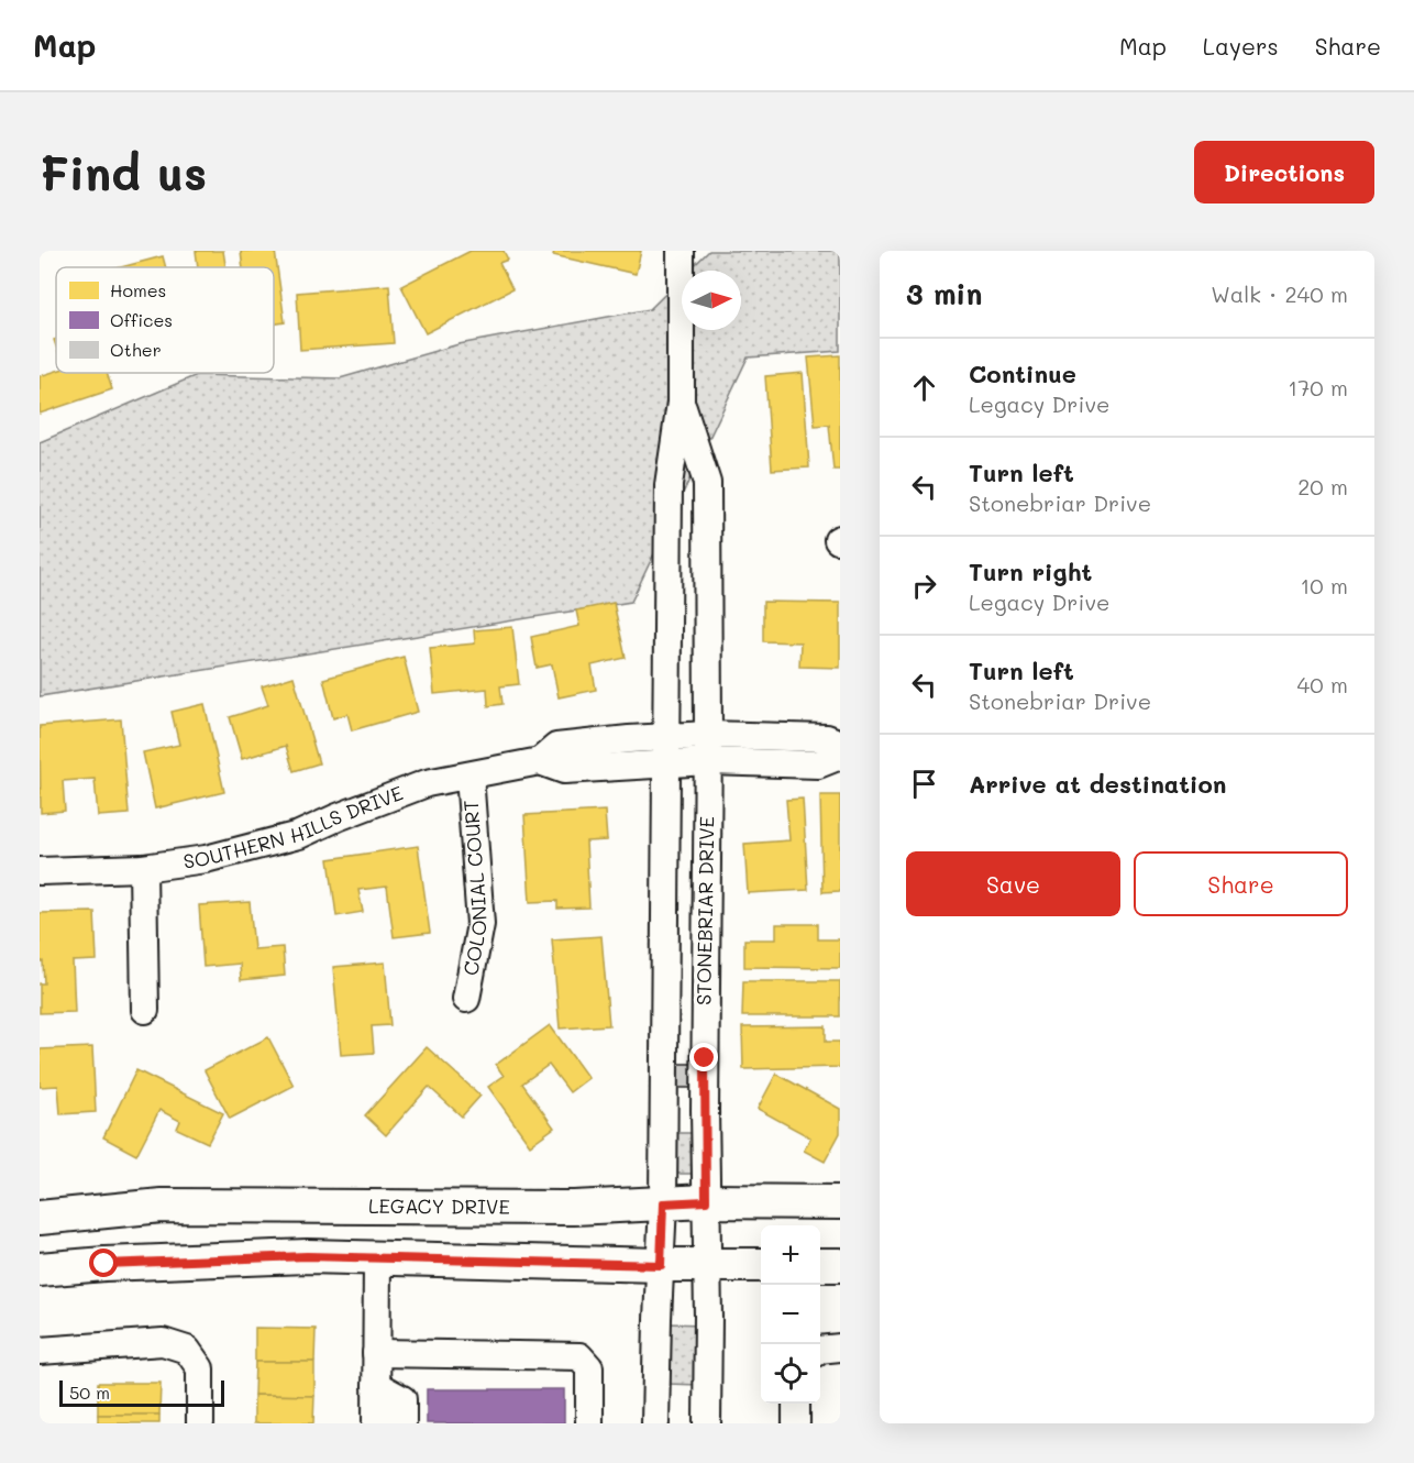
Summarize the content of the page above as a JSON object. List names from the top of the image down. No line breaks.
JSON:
{"streets":{"main road":["LEGACY DRIVE"],"street":["SOUTHERN HILLS DRIVE","COLONIAL COURT","STONEBRIAR DRIVE"]},"crossings":[["SOUTHERN HILLS DRIVE","COLONIAL COURT"],["SOUTHERN HILLS DRIVE","STONEBRIAR DRIVE"],["STONEBRIAR DRIVE","LEGACY DRIVE"]],"legend":["Homes","Offices","Other"],"scale_bar":"50 m","north":"right","page":{"header":"Map","nav":["Map","Layers","Share"],"buttons":["Directions",["Save","Share"]],"title":"Find us","heading":["3 min","Walk · 240 m"],"list":[["Continue","Legacy Drive","170 m"],["Turn left","Stonebriar Drive","20 m"],["Turn right","Legacy Drive","10 m"],["Turn left","Stonebriar Drive","40 m"],"Arrive at destination"],"map_buttons":["+","−"],"scale":"50 m"}}
